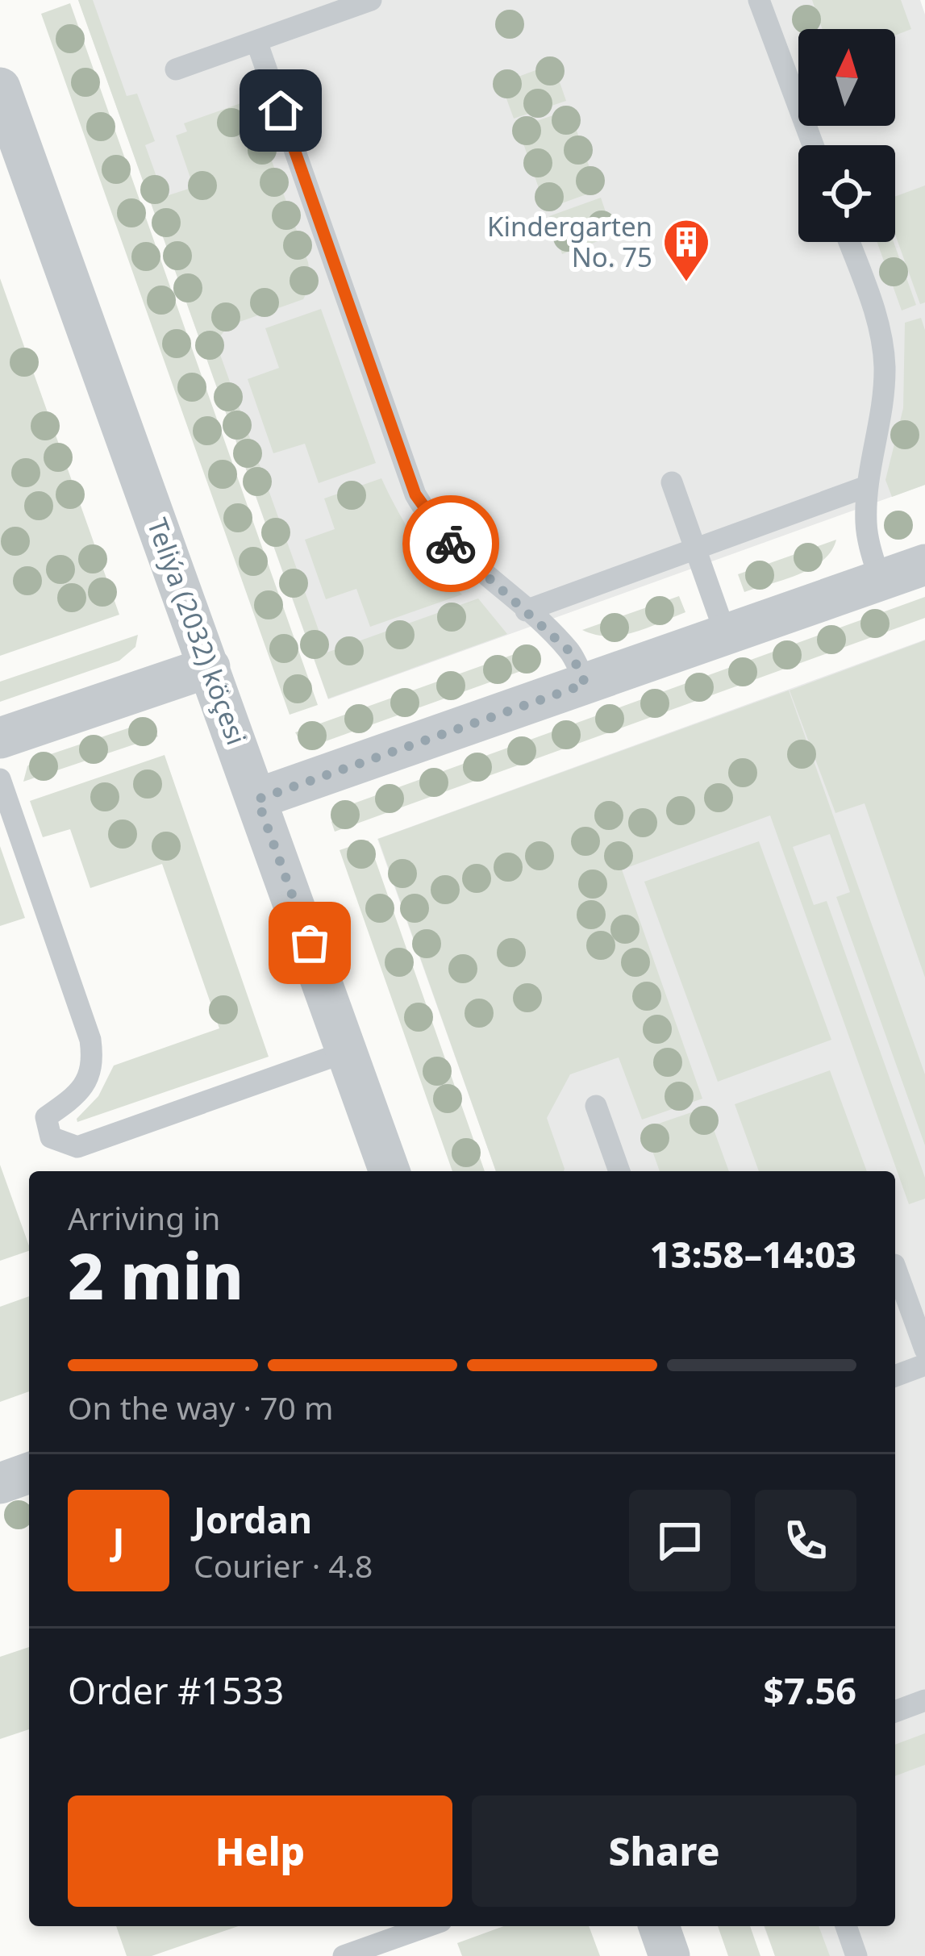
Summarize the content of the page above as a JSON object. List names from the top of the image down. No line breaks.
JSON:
{"streets":{"street":["Teliýa (2032) köçesi"]},"places":{"building":["Kindergarten No. 75"]},"north":"top","page":{"heading":["2 min","Arriving in","13:58–14:03"],"panel":["Jordan","Courier · 4.8","Order #1533","$7.56"],"bar":"On the way · 70 m","round":"J","buttons":["Help","Share"]}}
